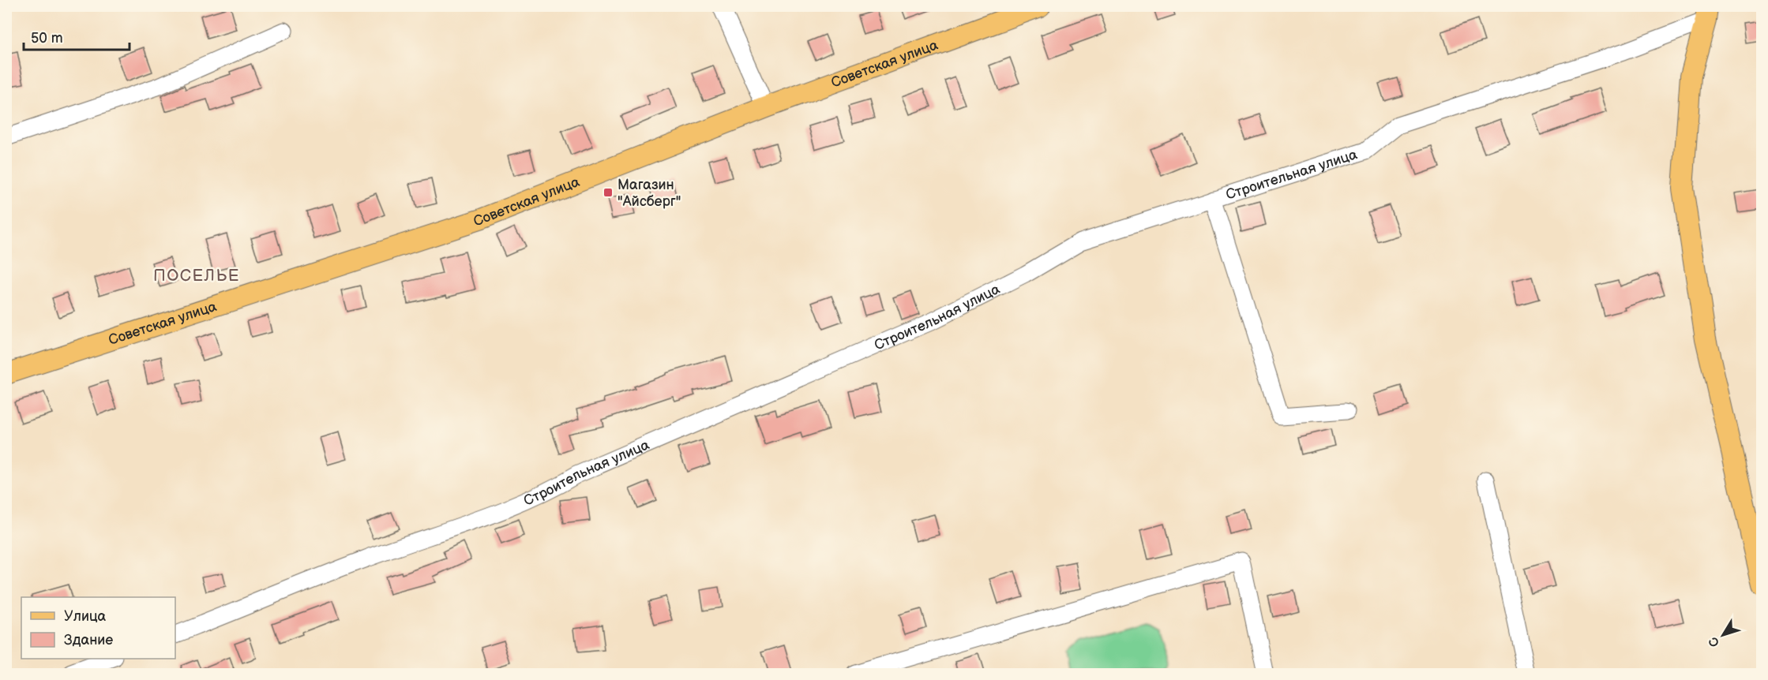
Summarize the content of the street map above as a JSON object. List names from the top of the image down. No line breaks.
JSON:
{"streets":{"main road":["Советская улица"],"street":["Строительная улица"]},"districts":["ПОСЕЛЬЕ"],"places":{"transit":["Магазин \"Айсберг\""]},"legend":["Улица","Здание"],"scale_bar":"50 m","north":"bottom left"}
